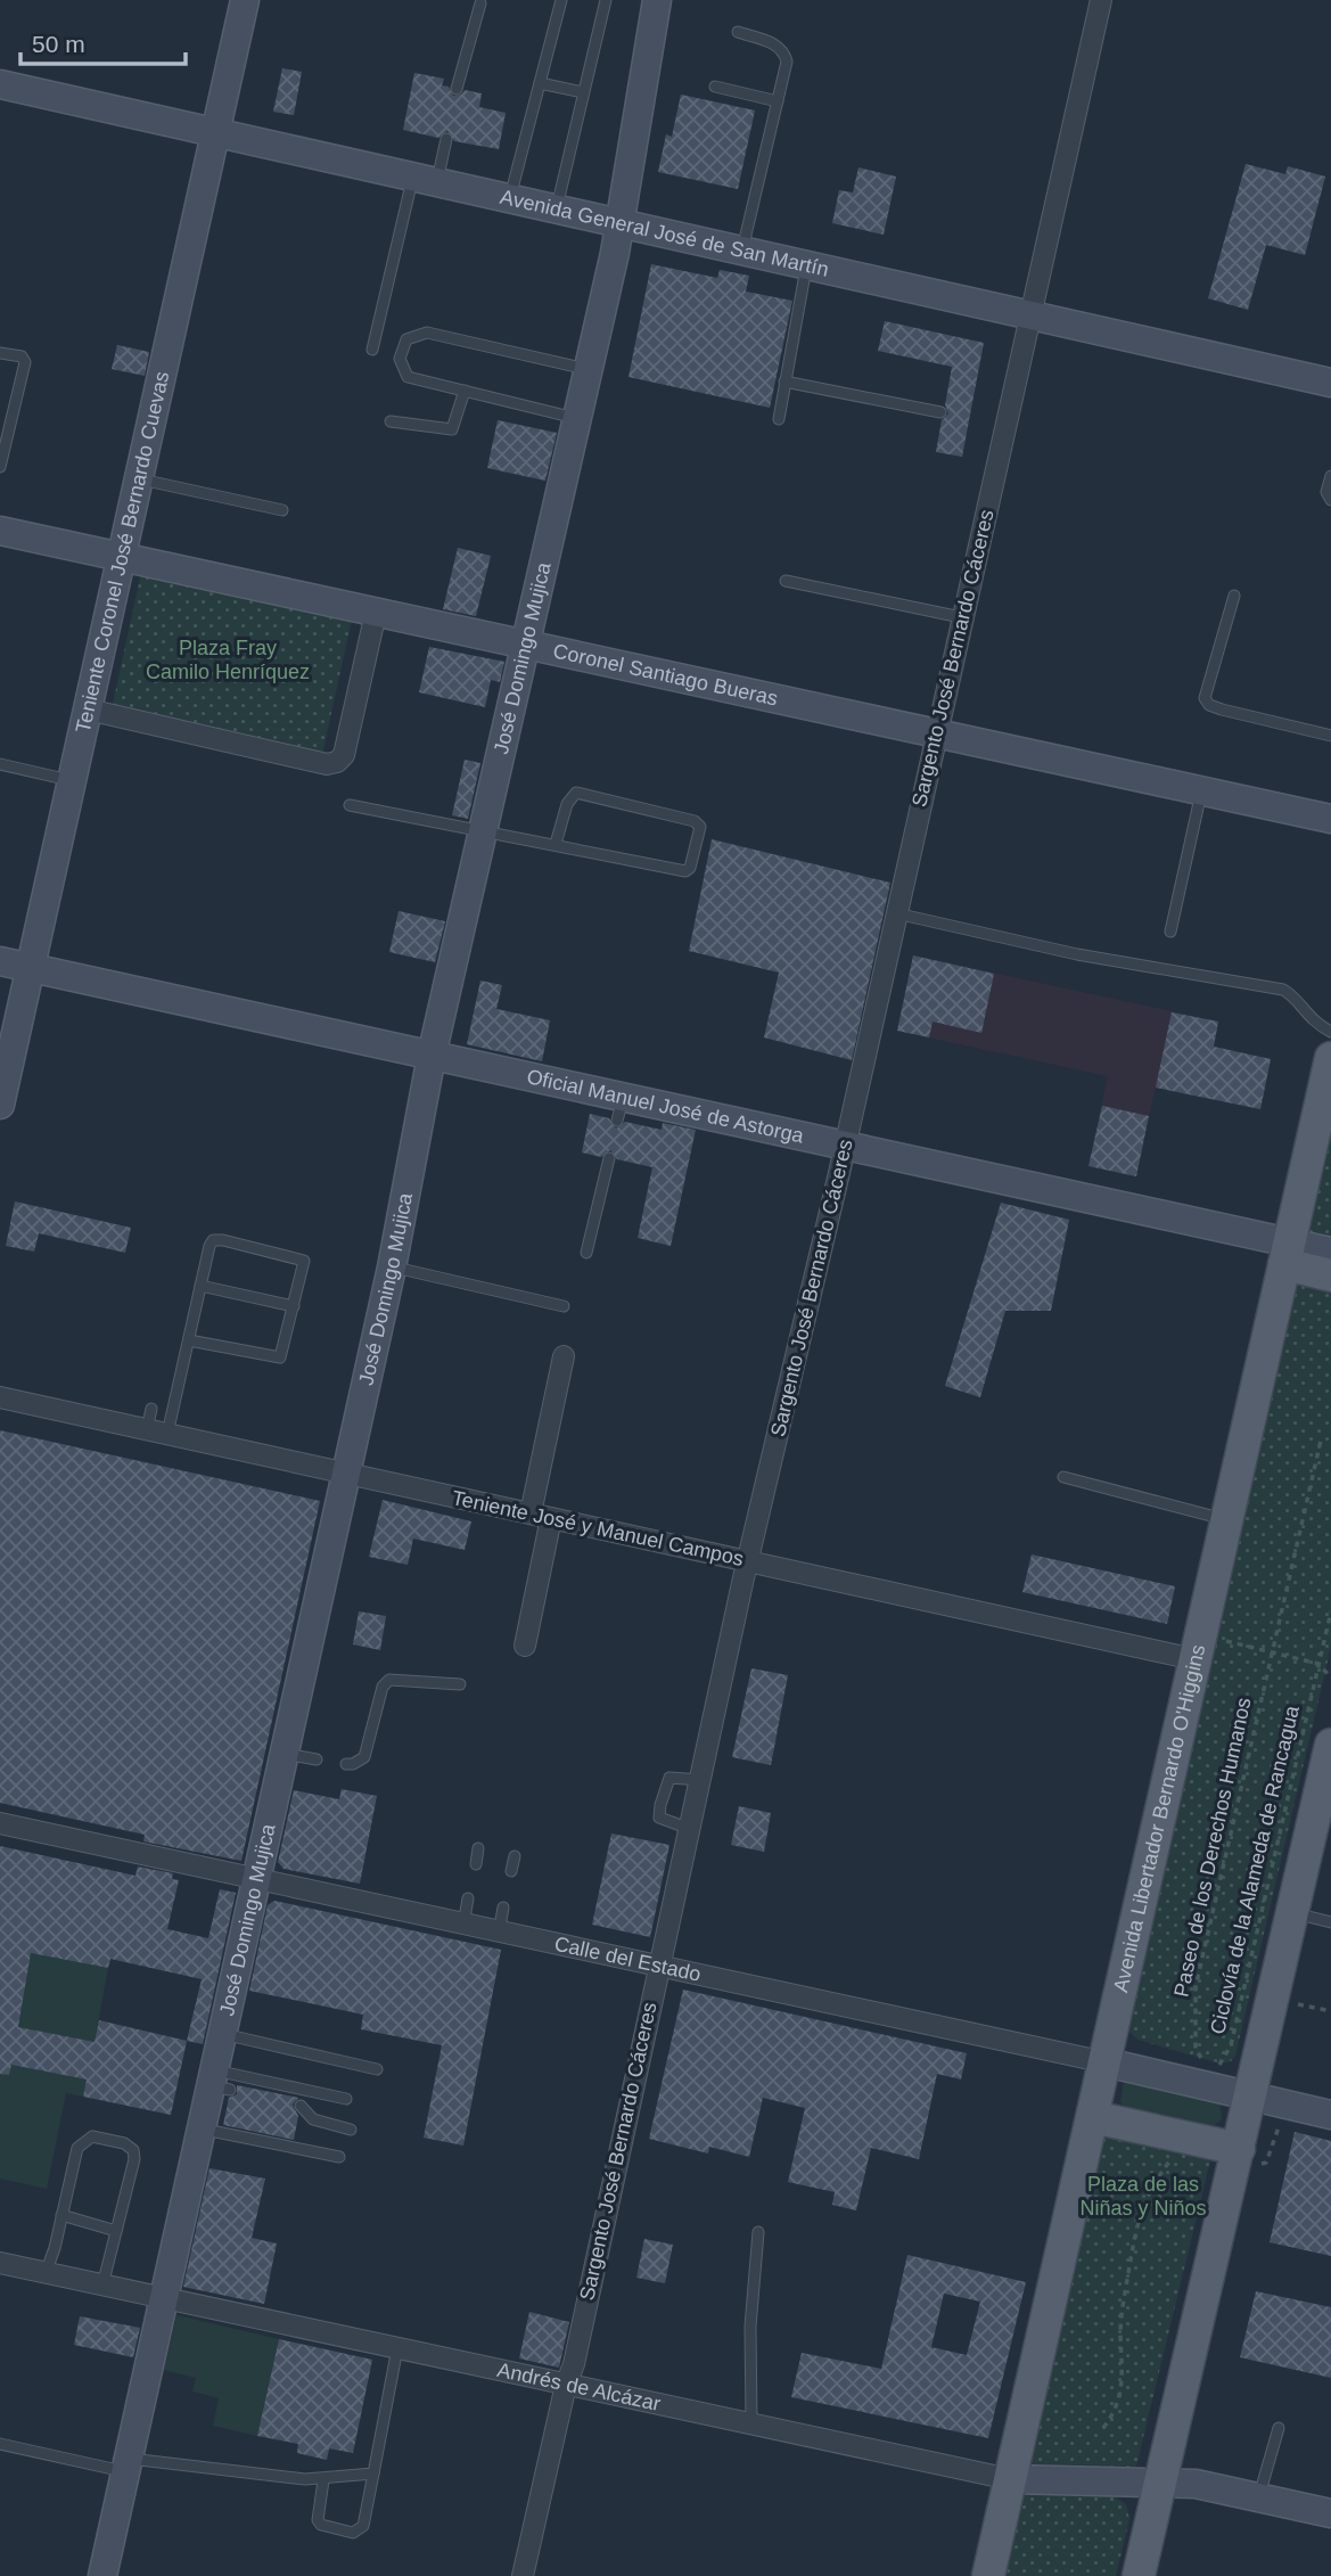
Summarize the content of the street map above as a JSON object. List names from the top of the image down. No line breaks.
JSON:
{"streets":{"main road":["Avenida Libertador Bernardo O'Higgins"],"street":["Avenida General José de San Martín","Teniente Coronel José Bernardo Cuevas","José Domingo Mujica","Sargento José Bernardo Cáceres","Coronel Santiago Bueras","Oficial Manuel José de Astorga","Teniente José y Manuel Campos","Calle del Estado","Andrés de Alcázar"],"path":["Paseo de los Derechos Humanos","Ciclovía de la Alameda de Rancagua"]},"crossings":[["Avenida General José de San Martín","Teniente Coronel José Bernardo Cuevas"],["Avenida General José de San Martín","José Domingo Mujica"],["Avenida General José de San Martín","Sargento José Bernardo Cáceres"],["Teniente Coronel José Bernardo Cuevas","Coronel Santiago Bueras"],["Teniente Coronel José Bernardo Cuevas","Oficial Manuel José de Astorga"],["José Domingo Mujica","Coronel Santiago Bueras"],["José Domingo Mujica","Oficial Manuel José de Astorga"],["José Domingo Mujica","Teniente José y Manuel Campos"],["José Domingo Mujica","Calle del Estado"],["José Domingo Mujica","Andrés de Alcázar"],["Sargento José Bernardo Cáceres","Coronel Santiago Bueras"],["Sargento José Bernardo Cáceres","Oficial Manuel José de Astorga"],["Sargento José Bernardo Cáceres","Teniente José y Manuel Campos"],["Sargento José Bernardo Cáceres","Calle del Estado"],["Sargento José Bernardo Cáceres","Andrés de Alcázar"],["Oficial Manuel José de Astorga","Avenida Libertador Bernardo O'Higgins"],["Teniente José y Manuel Campos","Avenida Libertador Bernardo O'Higgins"],["Avenida Libertador Bernardo O'Higgins","Calle del Estado"],["Avenida Libertador Bernardo O'Higgins","Andrés de Alcázar"],["Paseo de los Derechos Humanos","Ciclovía de la Alameda de Rancagua"],["Paseo de los Derechos Humanos","Calle del Estado"],["Ciclovía de la Alameda de Rancagua","Calle del Estado"]],"parks":["Plaza Fray Camilo Henríquez","Plaza de las Niñas y Niños"],"scale_bar":"50 m"}
